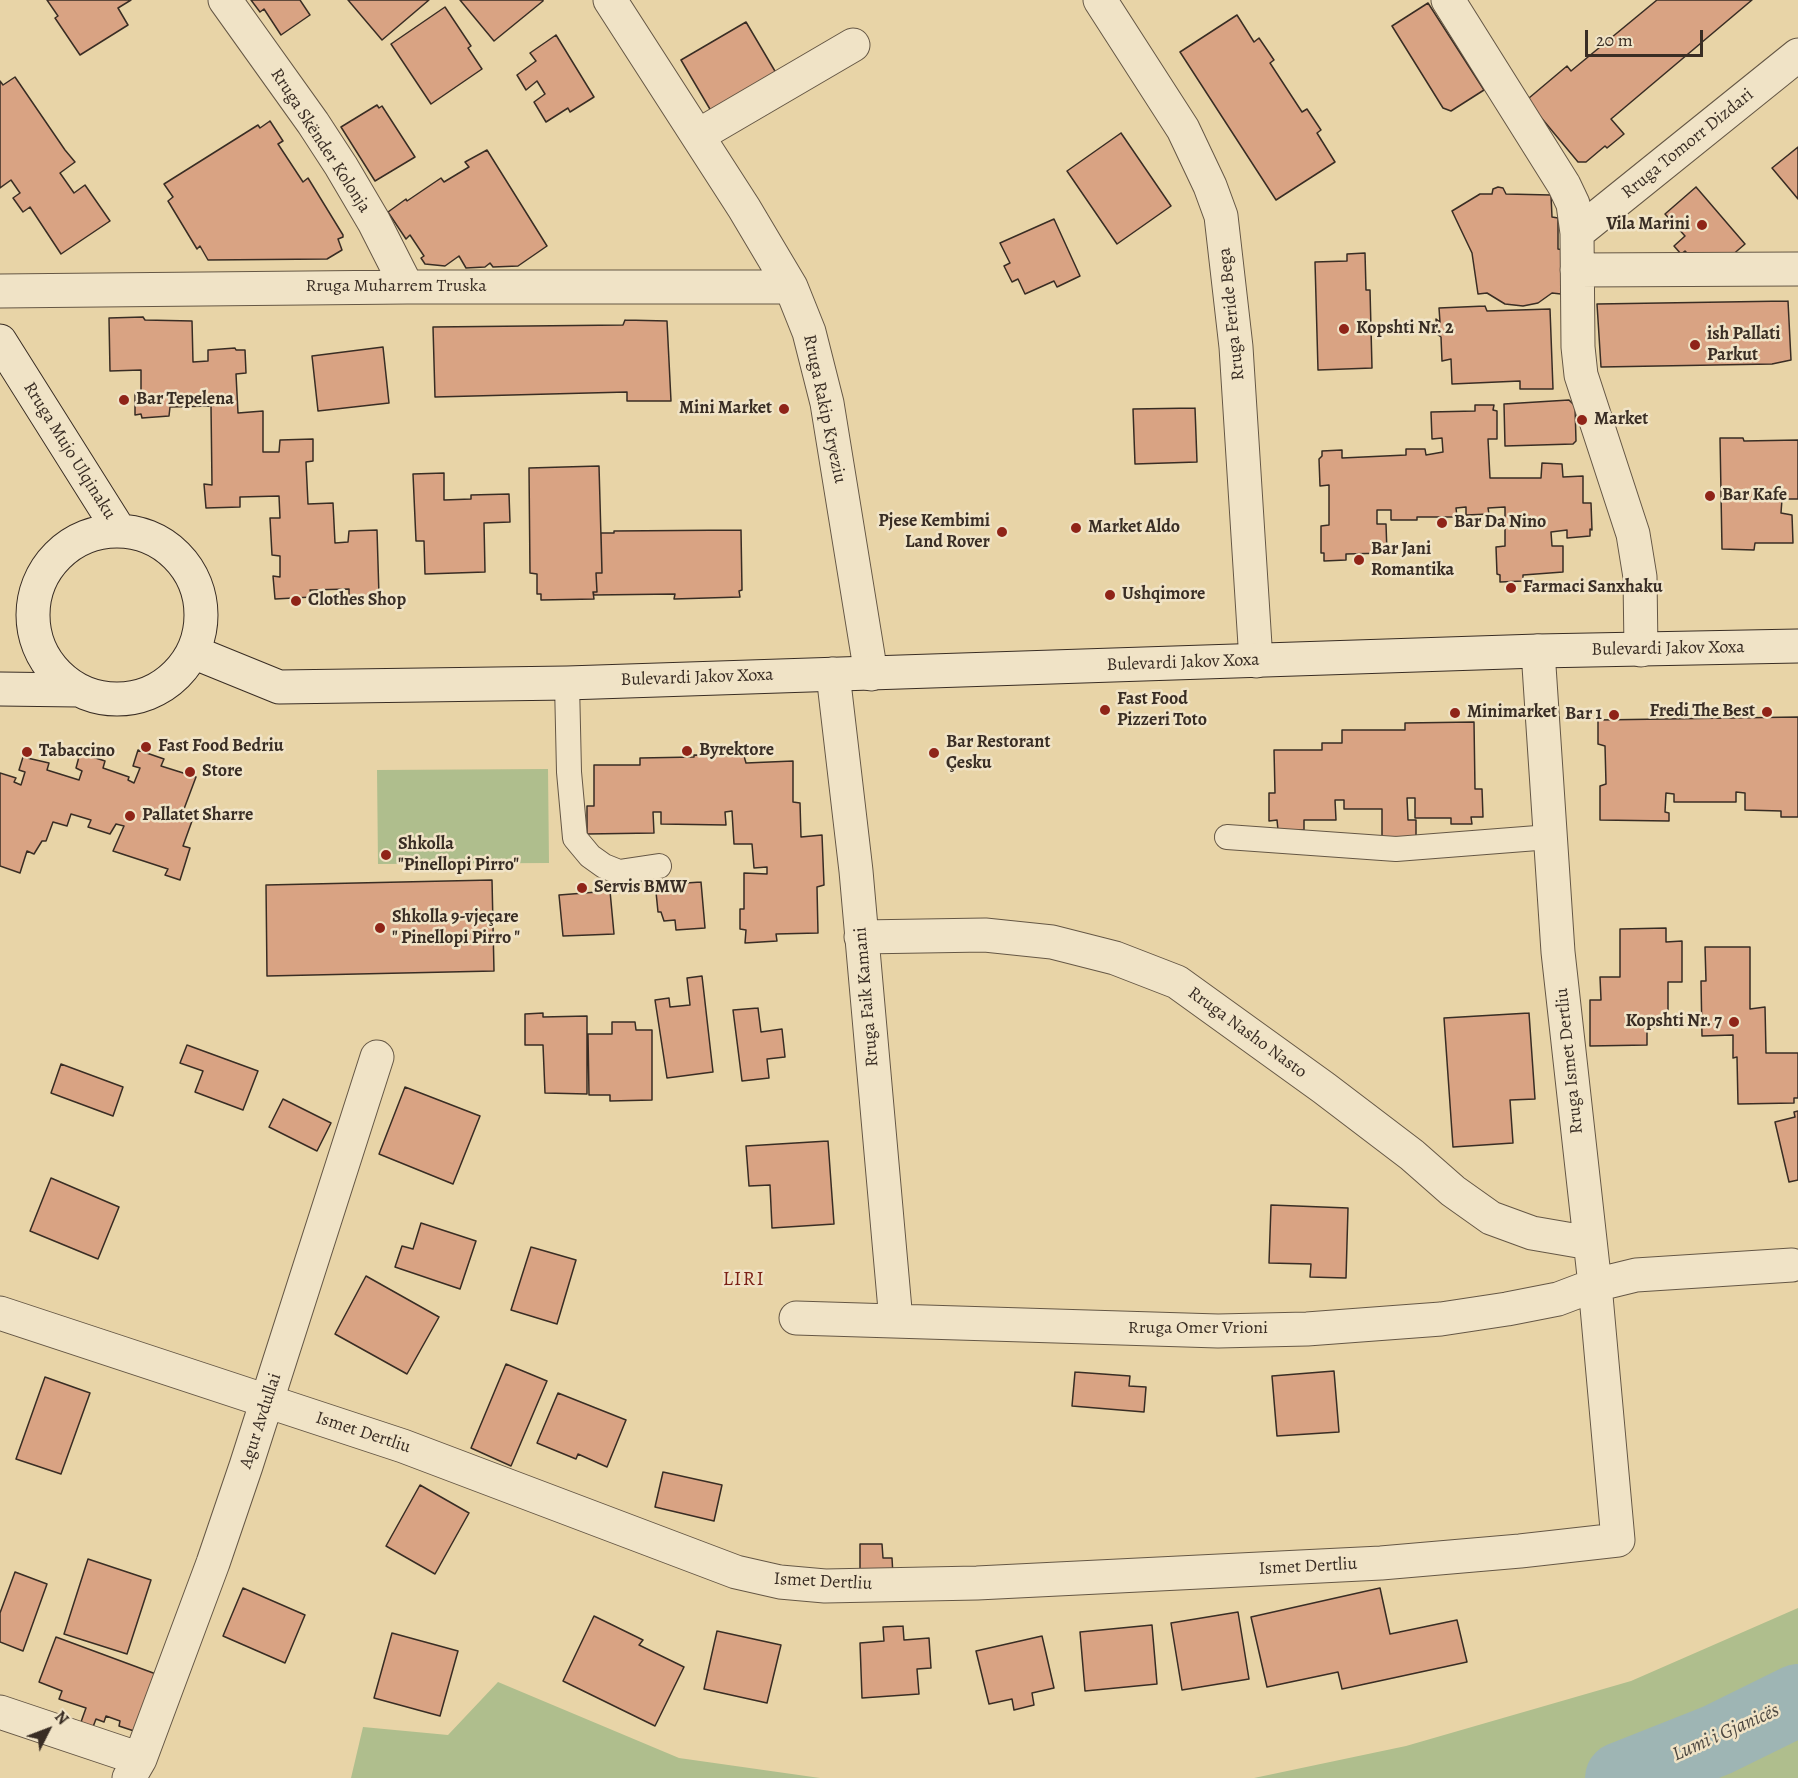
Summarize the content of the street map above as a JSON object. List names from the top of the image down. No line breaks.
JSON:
{"streets":{"street":["Rruga Skënder Kolonja","Rruga Tomorr Dizdari","Rruga Muharrem Truska","Rruga Feride Bega","Rruga Rakip Kryeziu","Rruga Mujo Ulqinaku","Bulevardi Jakov Xoxa","Rruga Faik Kamani","Rruga Nasho Nasto","Rruga Ismet Dertliu","Rruga Omer Vrioni","Agur Avdullai","Ismet Dertliu"]},"crossings":[["Rruga Skënder Kolonja","Rruga Muharrem Truska"],["Rruga Muharrem Truska","Rruga Rakip Kryeziu"],["Rruga Feride Bega","Bulevardi Jakov Xoxa"],["Rruga Rakip Kryeziu","Bulevardi Jakov Xoxa"],["Rruga Mujo Ulqinaku","Bulevardi Jakov Xoxa"],["Bulevardi Jakov Xoxa","Rruga Faik Kamani"],["Bulevardi Jakov Xoxa","Rruga Ismet Dertliu"],["Rruga Faik Kamani","Rruga Nasho Nasto"],["Rruga Faik Kamani","Rruga Omer Vrioni"],["Rruga Nasho Nasto","Rruga Ismet Dertliu"],["Rruga Ismet Dertliu","Rruga Omer Vrioni"],["Rruga Ismet Dertliu","Ismet Dertliu"],["Agur Avdullai","Ismet Dertliu"]],"districts":["LIRI"],"water":["Lumi i Gjanicës"],"places":["Vila Marini","Kopshti Nr. 2","ish Pallati Parkut","Bar Tepelena","Mini Market","Market","Bar Kafe","Bar Da Nino","Market Aldo","Pjese Kembimi Land Rover","Bar Jani Romantika","Farmaci Sanxhaku","Ushqimore","Clothes Shop","Fast Food Pizzeri Toto","Fredi The Best","Minimarket","Bar 1","Fast Food Bedriu","Byrektore","Tabaccino","Bar Restorant Çesku","Store","Pallatet Sharre","Shkolla \"Pinellopi Pirro\"","Servis BMW","Shkolla 9-vjeçare \" Pinellopi Pirro \"","Kopshti Nr. 7"],"scale_bar":"20 m","north":"top right"}
